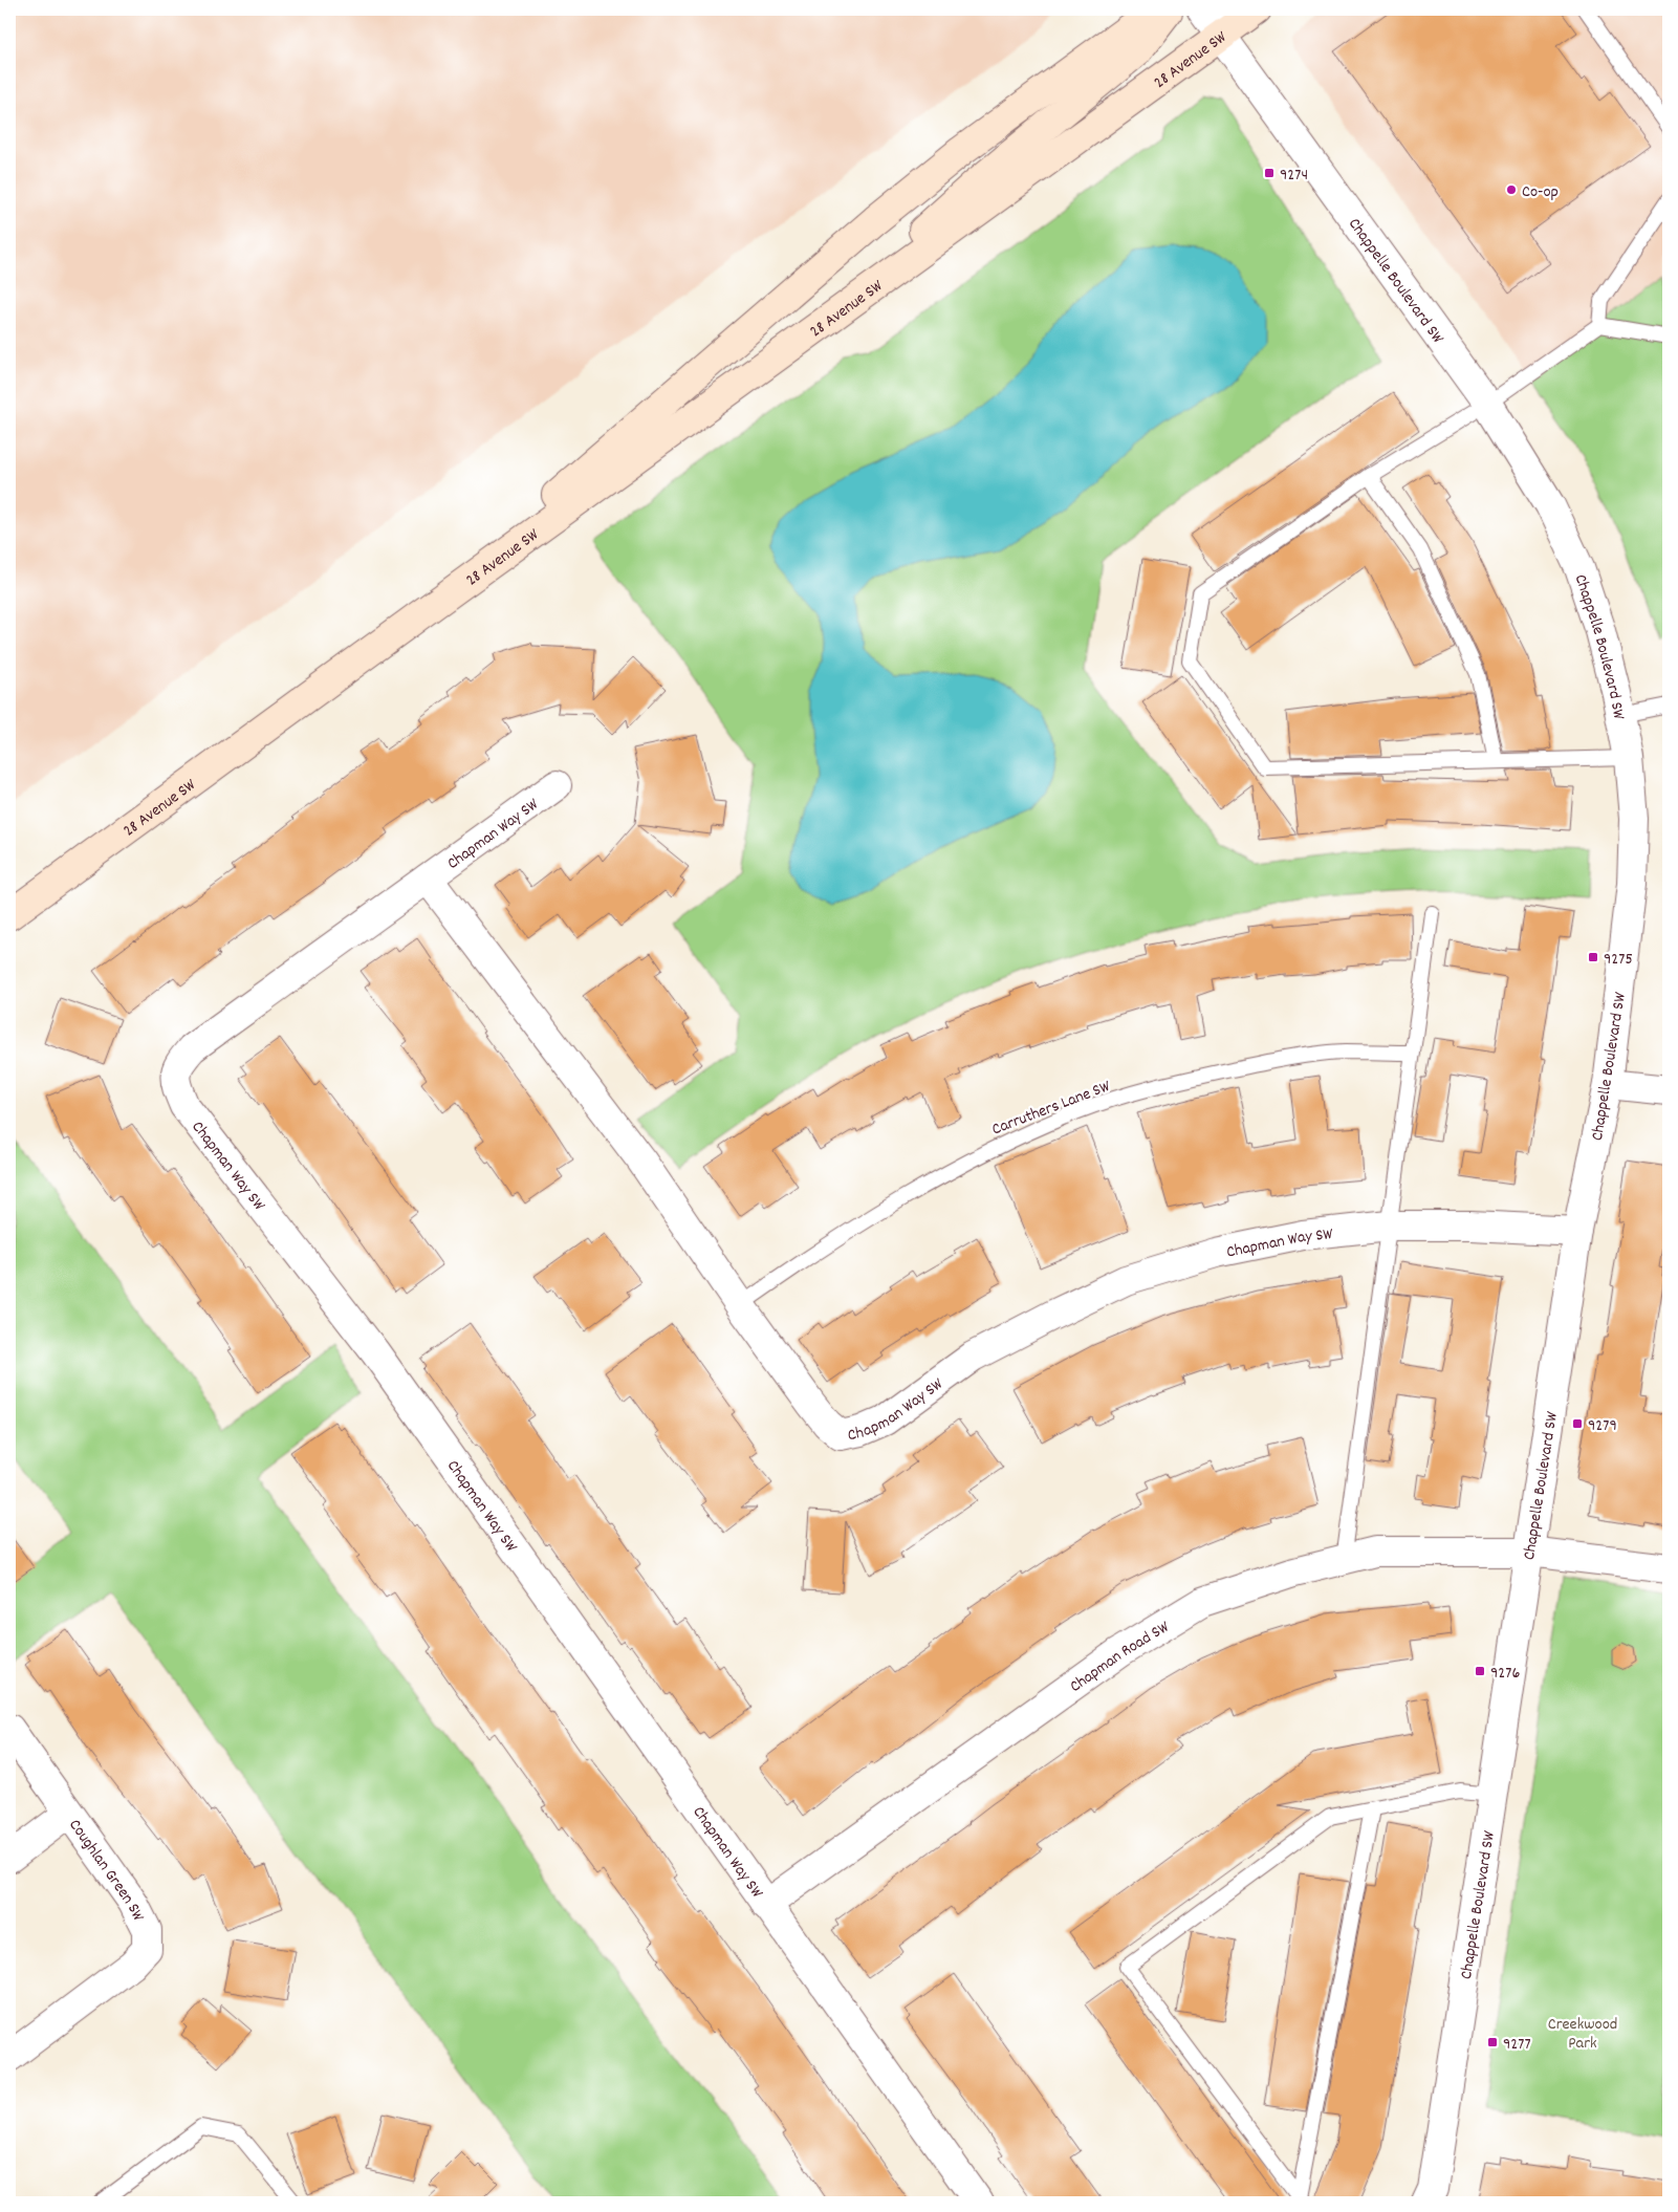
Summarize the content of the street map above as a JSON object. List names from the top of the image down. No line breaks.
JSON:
{"streets":{"main road":["28 Avenue SW"],"street":["Chappelle Boulevard SW","Chapman Way SW","Chapman Road SW","Coughlan Green SW"],"lane":["Carruthers Lane SW"]},"crossings":[["28 Avenue SW","Chappelle Boulevard SW"],["Chappelle Boulevard SW","Chapman Way SW"],["Chappelle Boulevard SW","Chapman Road SW"],["Chapman Way SW","Carruthers Lane SW"],["Chapman Way SW","Chapman Road SW"]],"parks":["Creekwood Park"],"places":{"transit":["9274","9275","9279","9276","9277"],"other":["Co-op"]}}
